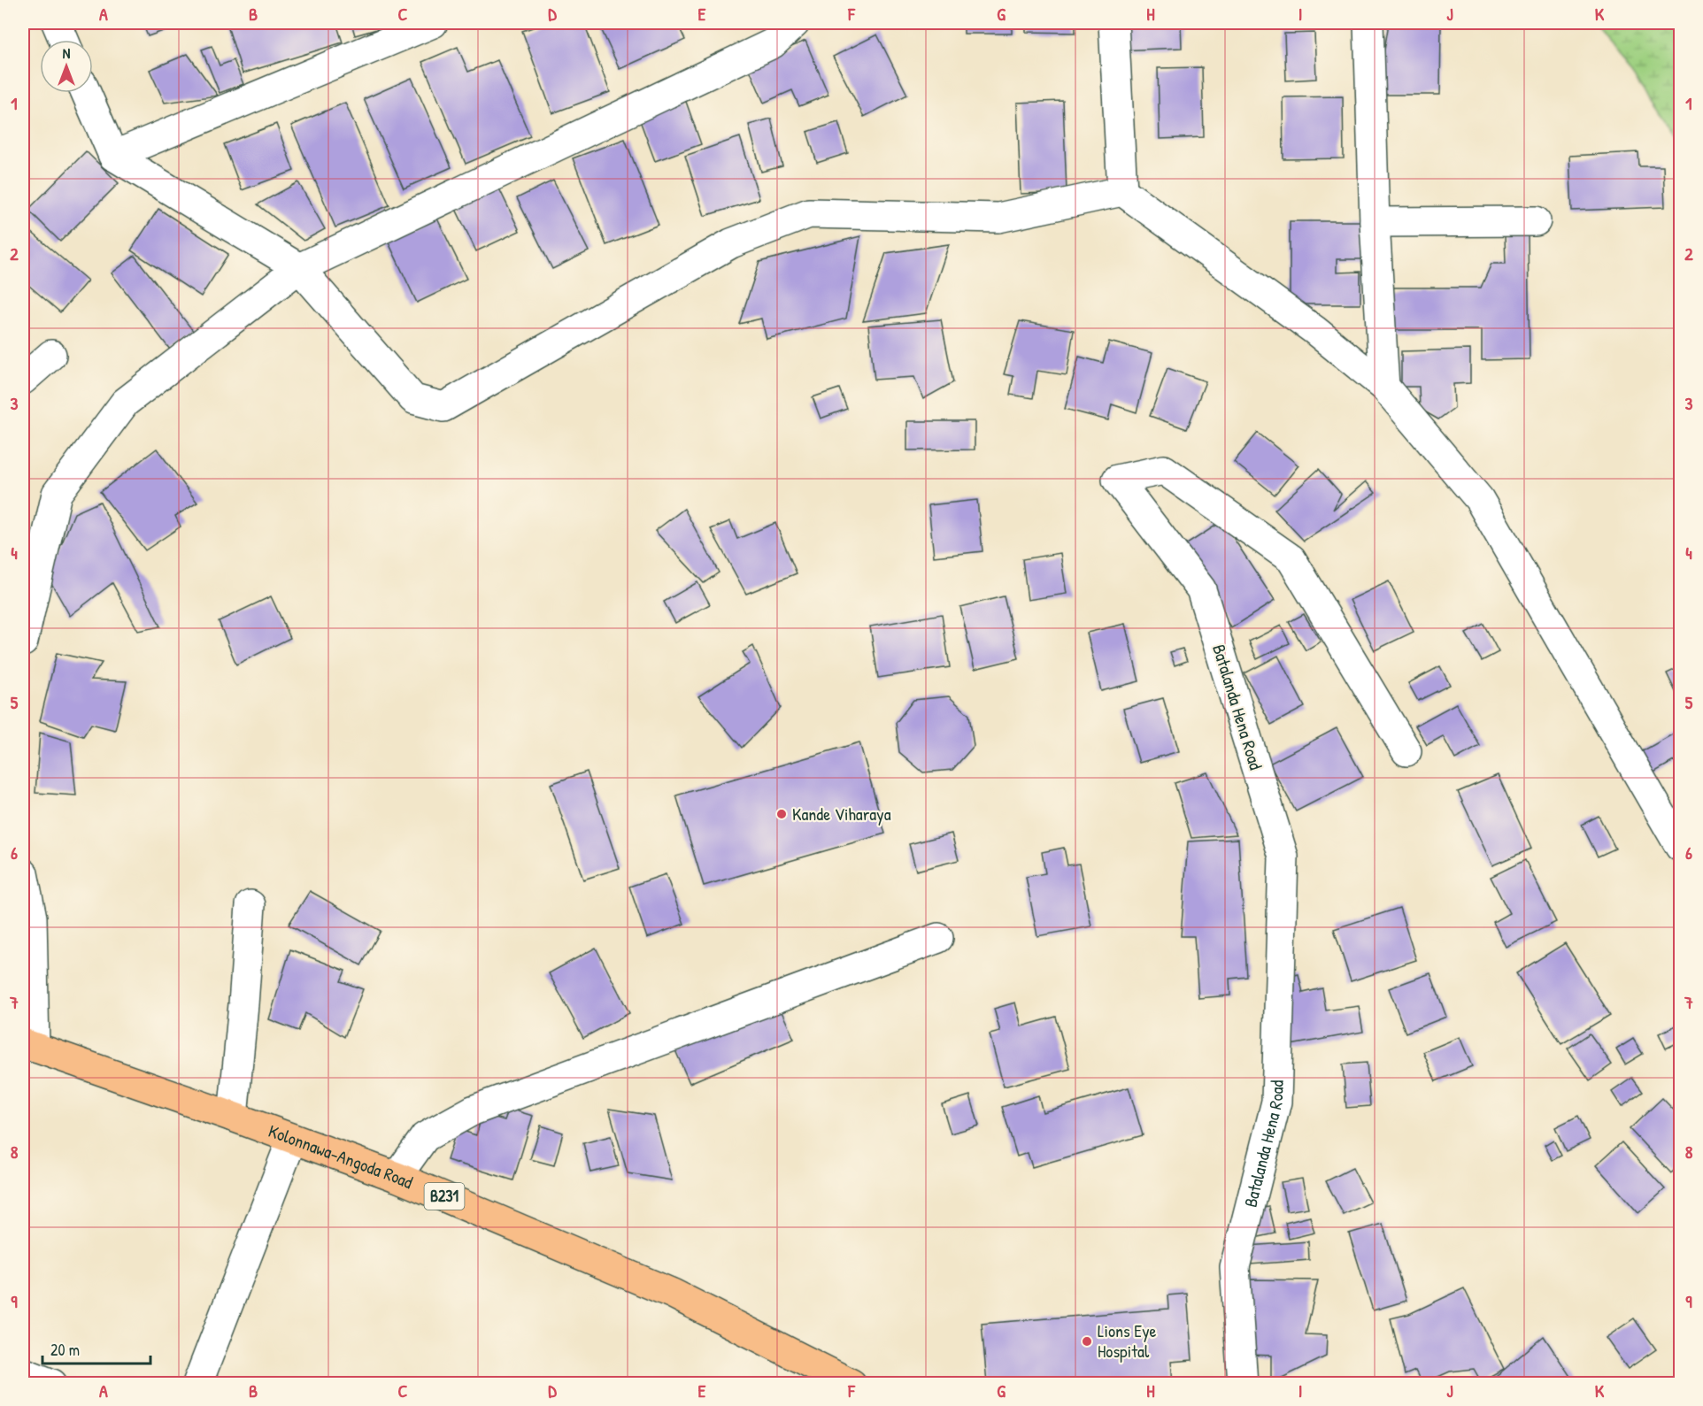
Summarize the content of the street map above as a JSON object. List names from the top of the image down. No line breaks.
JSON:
{"streets":{"main road":["Kolonnawa-Angoda Road","B231"],"street":["Batalanda Hena Road"]},"places":["Kande Viharaya","Lions Eye Hospital"],"scale_bar":"20 m","north":"top","grid":{"columns":["A","B","C","D","E","F","G","H","I","J","K"],"rows":["1","2","3","4","5","6","7","8","9"]}}
